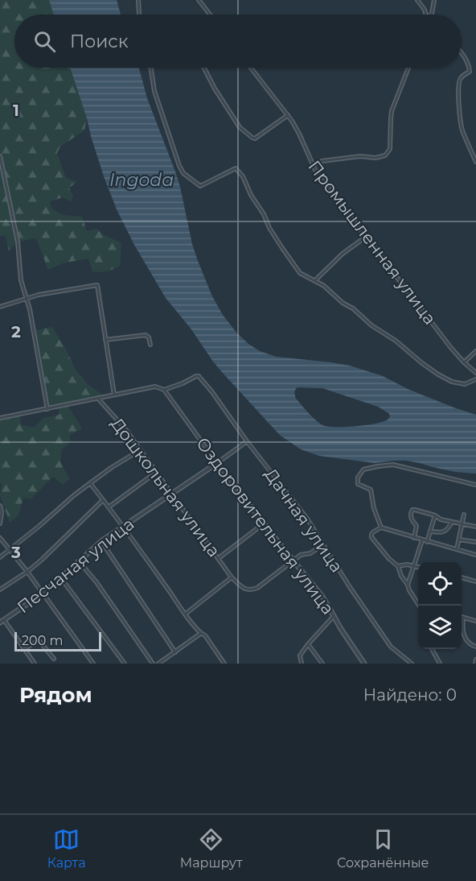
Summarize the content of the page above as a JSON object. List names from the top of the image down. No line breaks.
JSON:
{"streets":{"street":["Промышленная улица","Дошкольная улица","Дачная улица","Оздоровительная улица","Песчаная улица"]},"crossings":[["Дошкольная улица","Песчаная улица"],["Дачная улица","Оздоровительная улица"],["Дачная улица","Песчаная улица"],["Оздоровительная улица","Песчаная улица"]],"water":["Ingoda"],"scale_bar":"200 m","page":{"search":"Поиск","scale":"200 m","heading":["Рядом","Найдено: 0"],"nav":["Карта","Маршрут","Сохранённые"]},"grid":{"rows":["1","2","3"]}}
